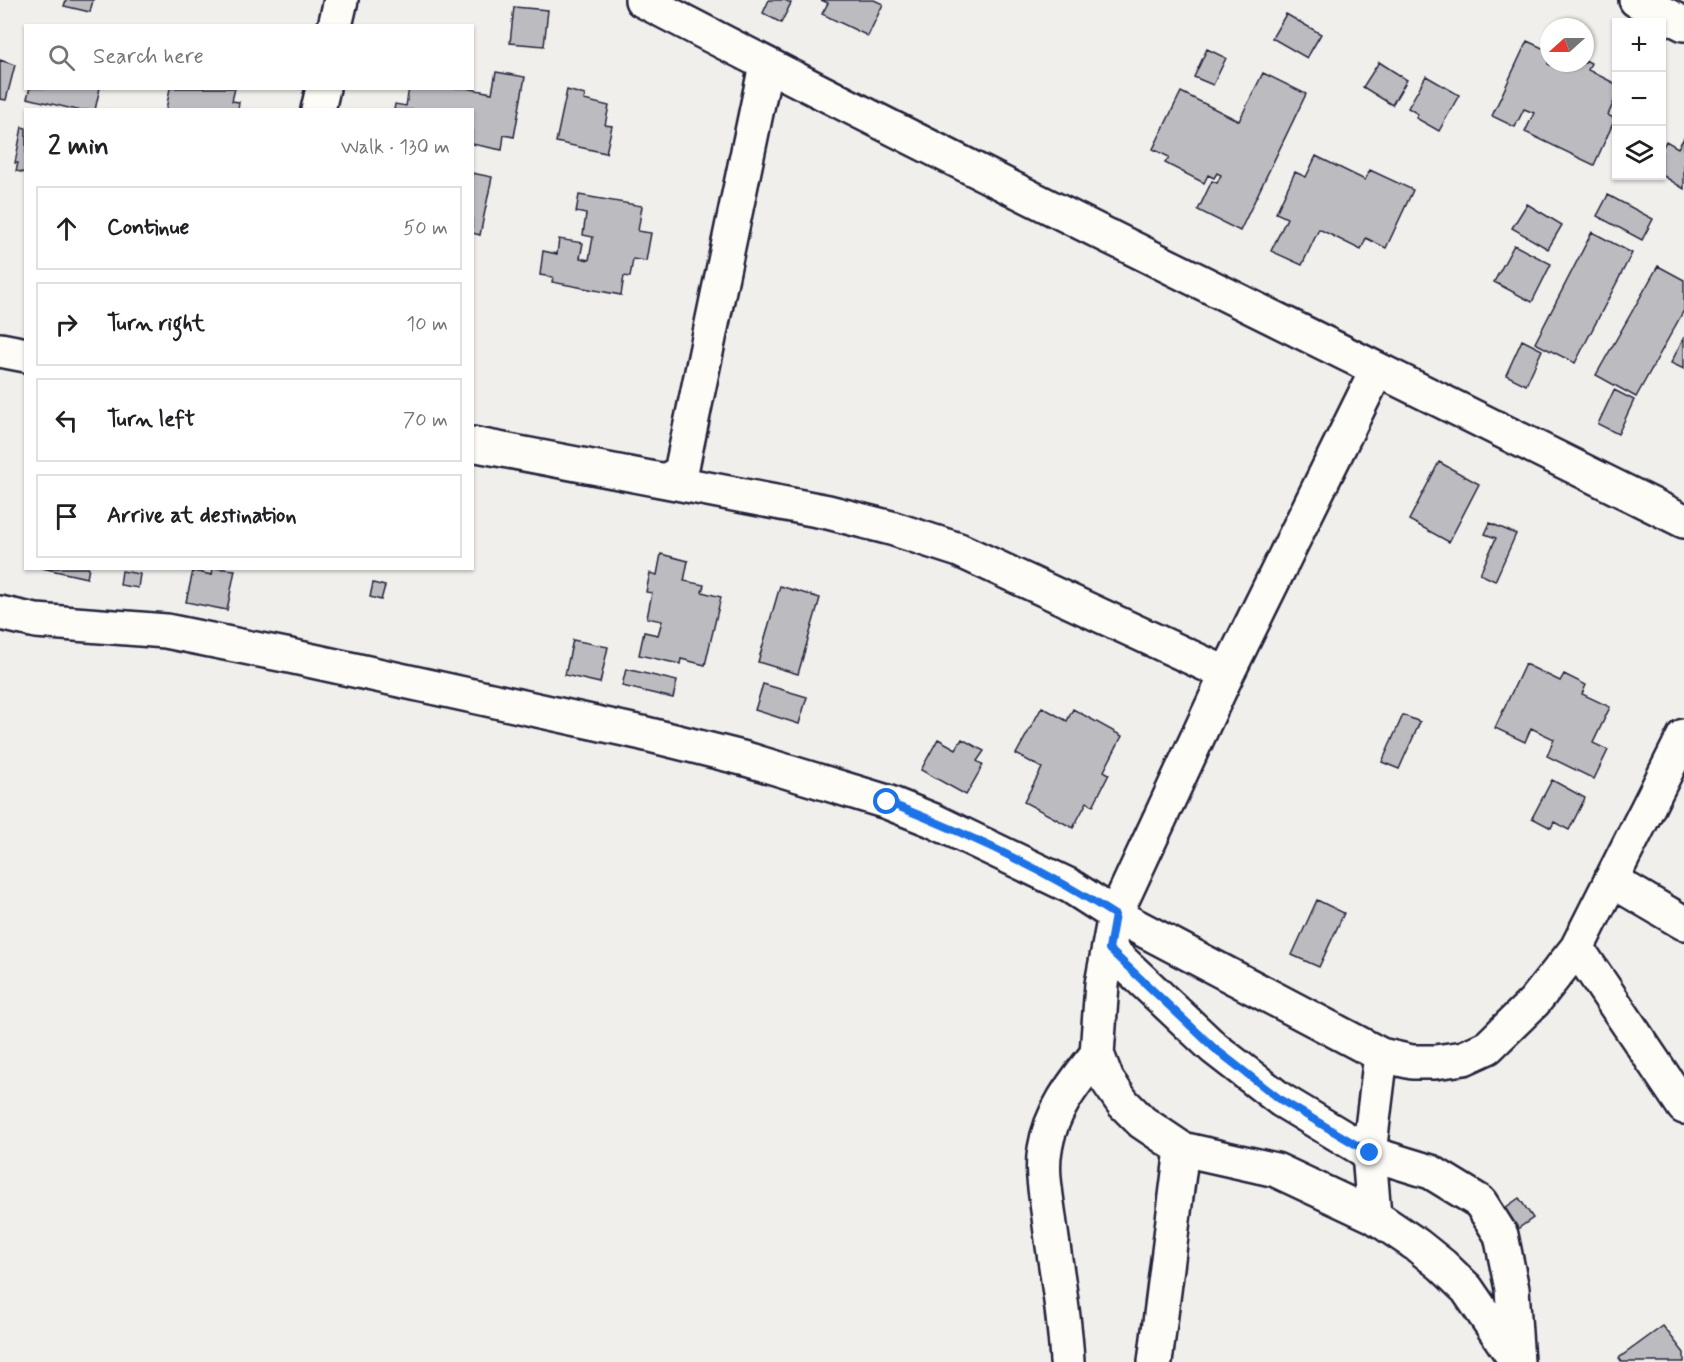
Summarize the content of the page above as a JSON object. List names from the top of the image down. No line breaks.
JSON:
{"north":"left","page":{"map_buttons":["+","−"],"search":"Search here","heading":["2 min","Walk · 130 m"],"list":[["Continue","50 m"],["Turn right","10 m"],["Turn left","70 m"],"Arrive at destination"]}}
